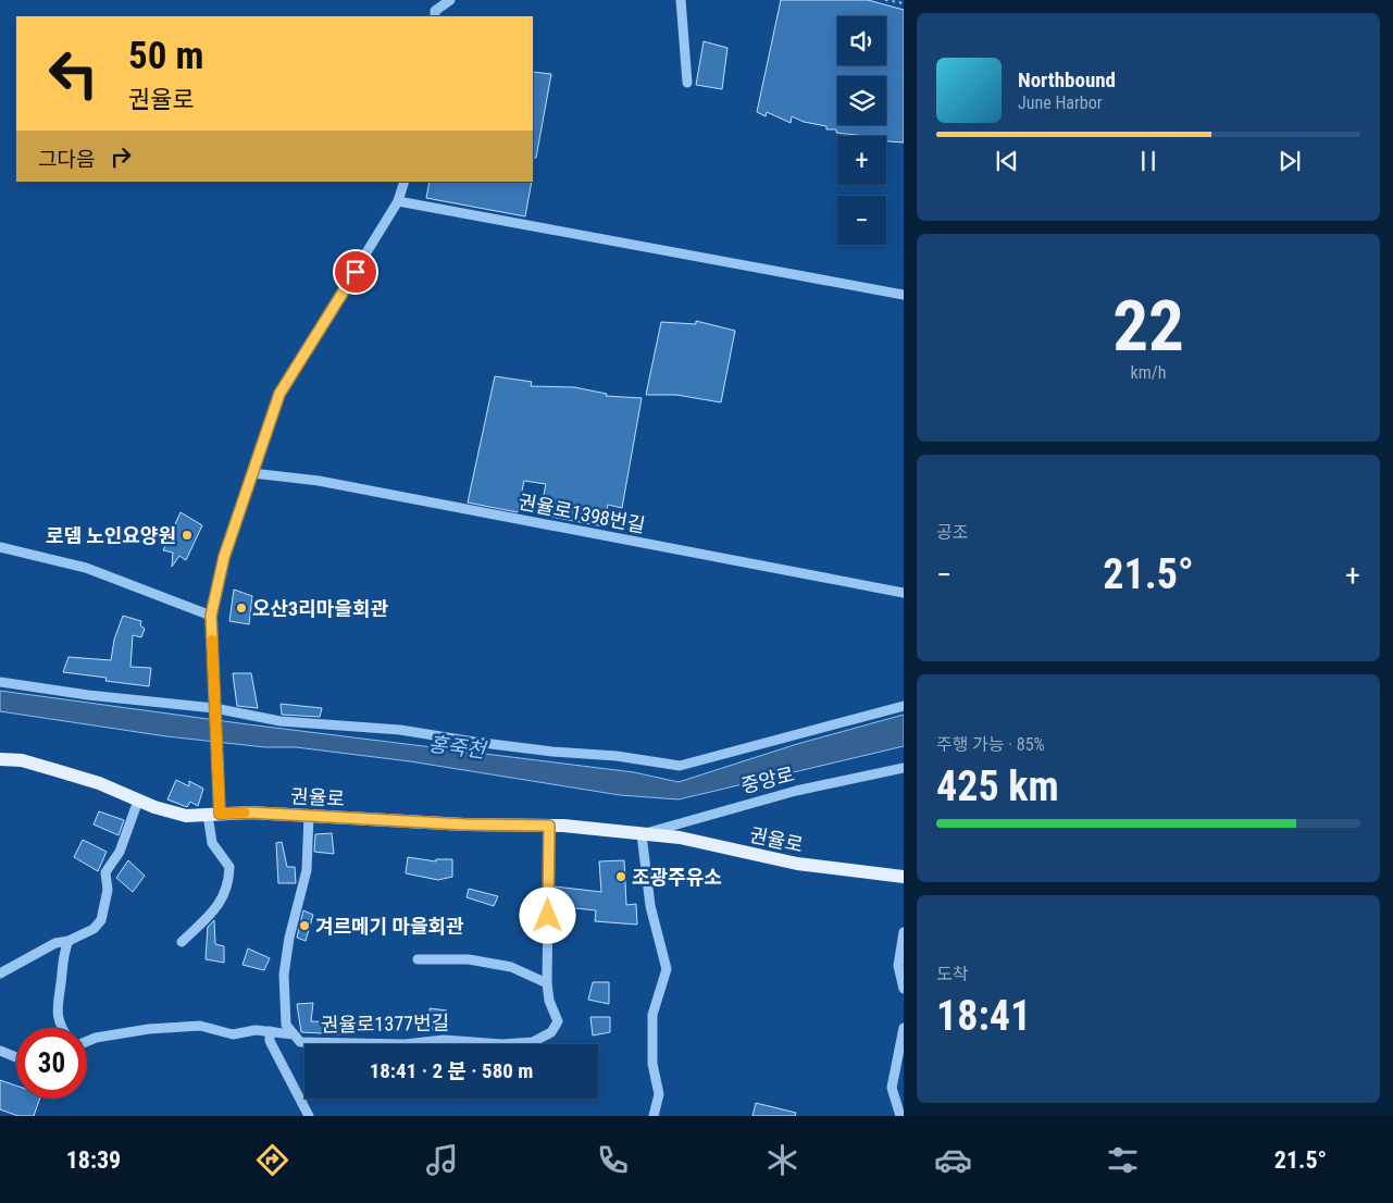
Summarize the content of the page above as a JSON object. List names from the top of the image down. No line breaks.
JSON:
{"streets":{"main road":["권율로"],"street":["권율로1398번길","중앙로","권율로1377번길"]},"crossings":[["중앙로","권율로"],["권율로","권율로1377번길"]],"water":["홍죽천"],"places":["로뎀 노인요양원","오산3리마을회관","조광주유소","겨르메기 마을회관"],"page":{"map_buttons":["+","−"],"turn":["50 m","권율로"],"song":["Northbound","June Harbor"],"then":"그다음","tile":[["22","km/h"],"공조",["주행 가능 · 85%","425 km"],["도착","18:41"]],"heat":["−","21.5°","+"],"limit":"30","trip":"18:41 · 2 분 · 580 m","tabs":["18:39","21.5°"]}}
